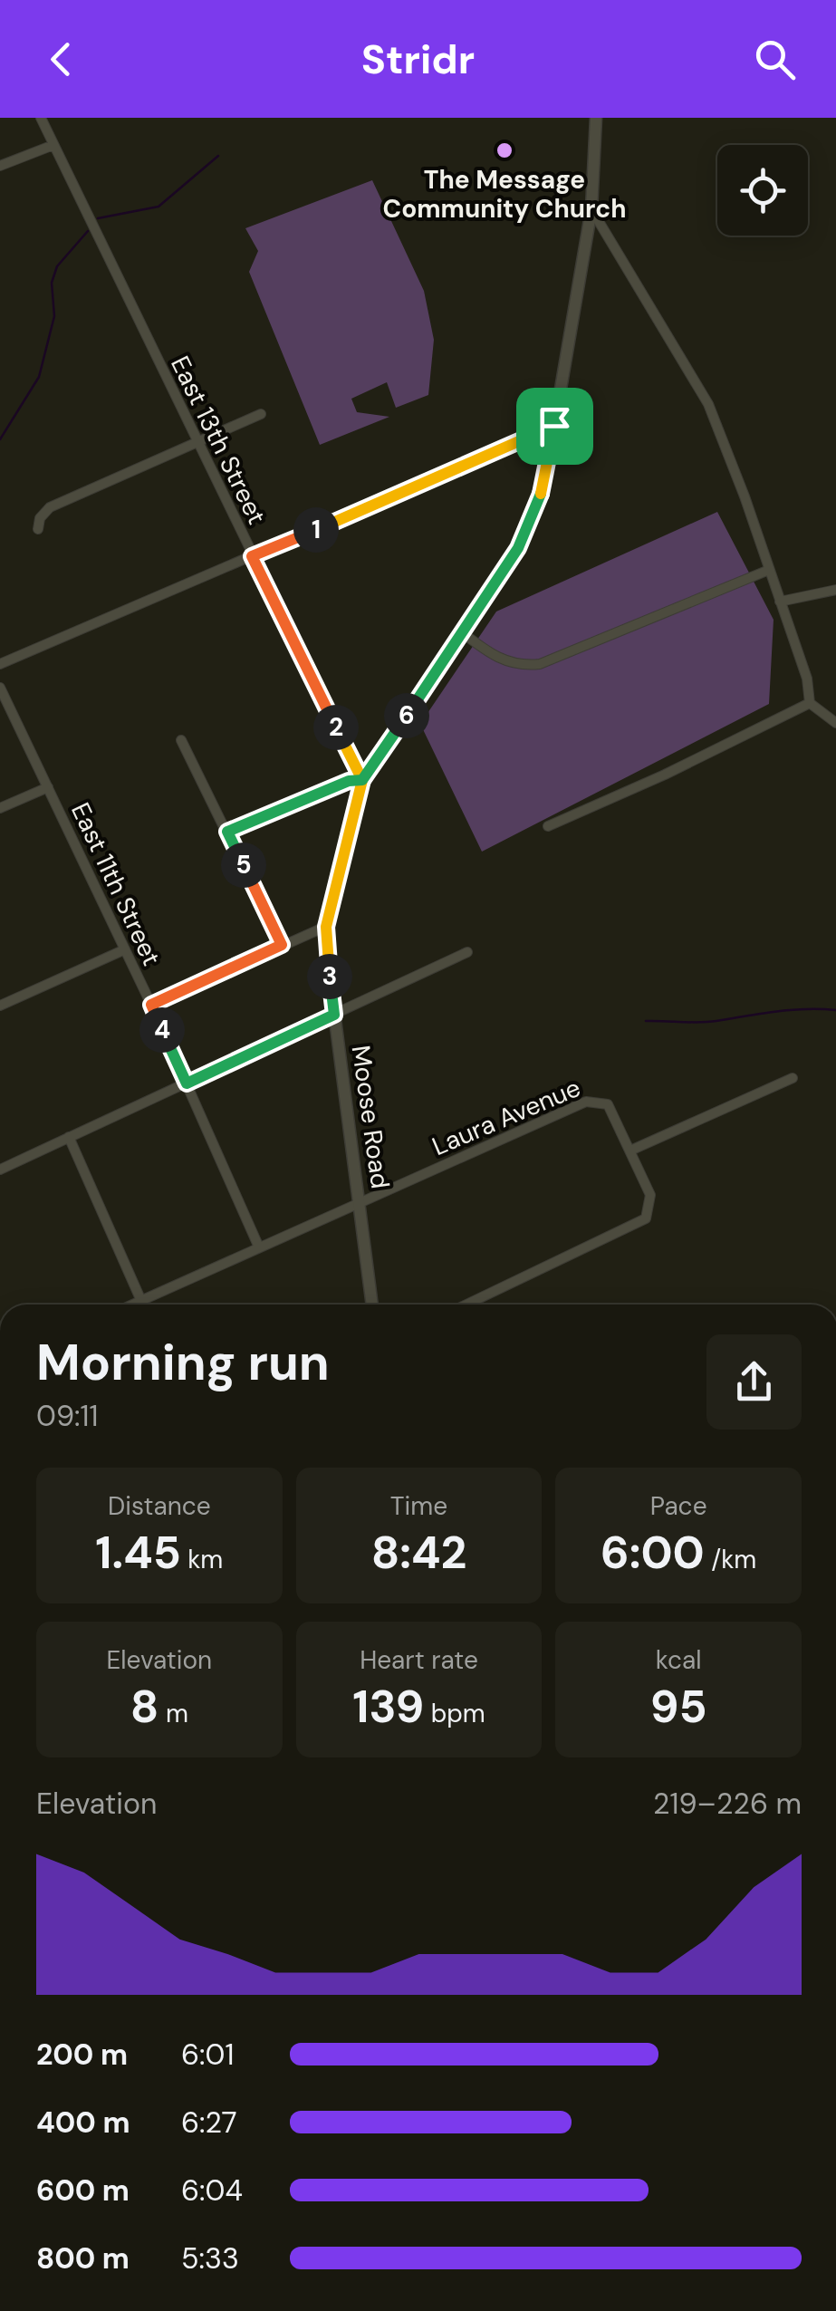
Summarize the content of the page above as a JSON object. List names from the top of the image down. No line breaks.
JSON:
{"streets":{"street":["East 13th Street","East 11th Street","Moose Road","Laura Avenue"]},"crossings":[["East 13th Street","Moose Road"],["East 11th Street","Laura Avenue"],["Moose Road","Laura Avenue"]],"places":["The Message Community Church"],"page":{"header":"Stridr","pins":["1","6","2","5","3","4"],"heading":["Morning run","09:11"],"stats":[["Distance","1.45 km"],["Time","8:42"],["Pace","6:00 /km"],["Elevation","8 m"],["Heart rate","139 bpm"],["kcal","95"]],"chart":["Elevation","219–226 m"],"list":[{"name":"200 m","note":"6:01"},{"name":"400 m","note":"6:27"},{"name":"600 m","note":"6:04"},{"name":"800 m","note":"5:33"}]}}
